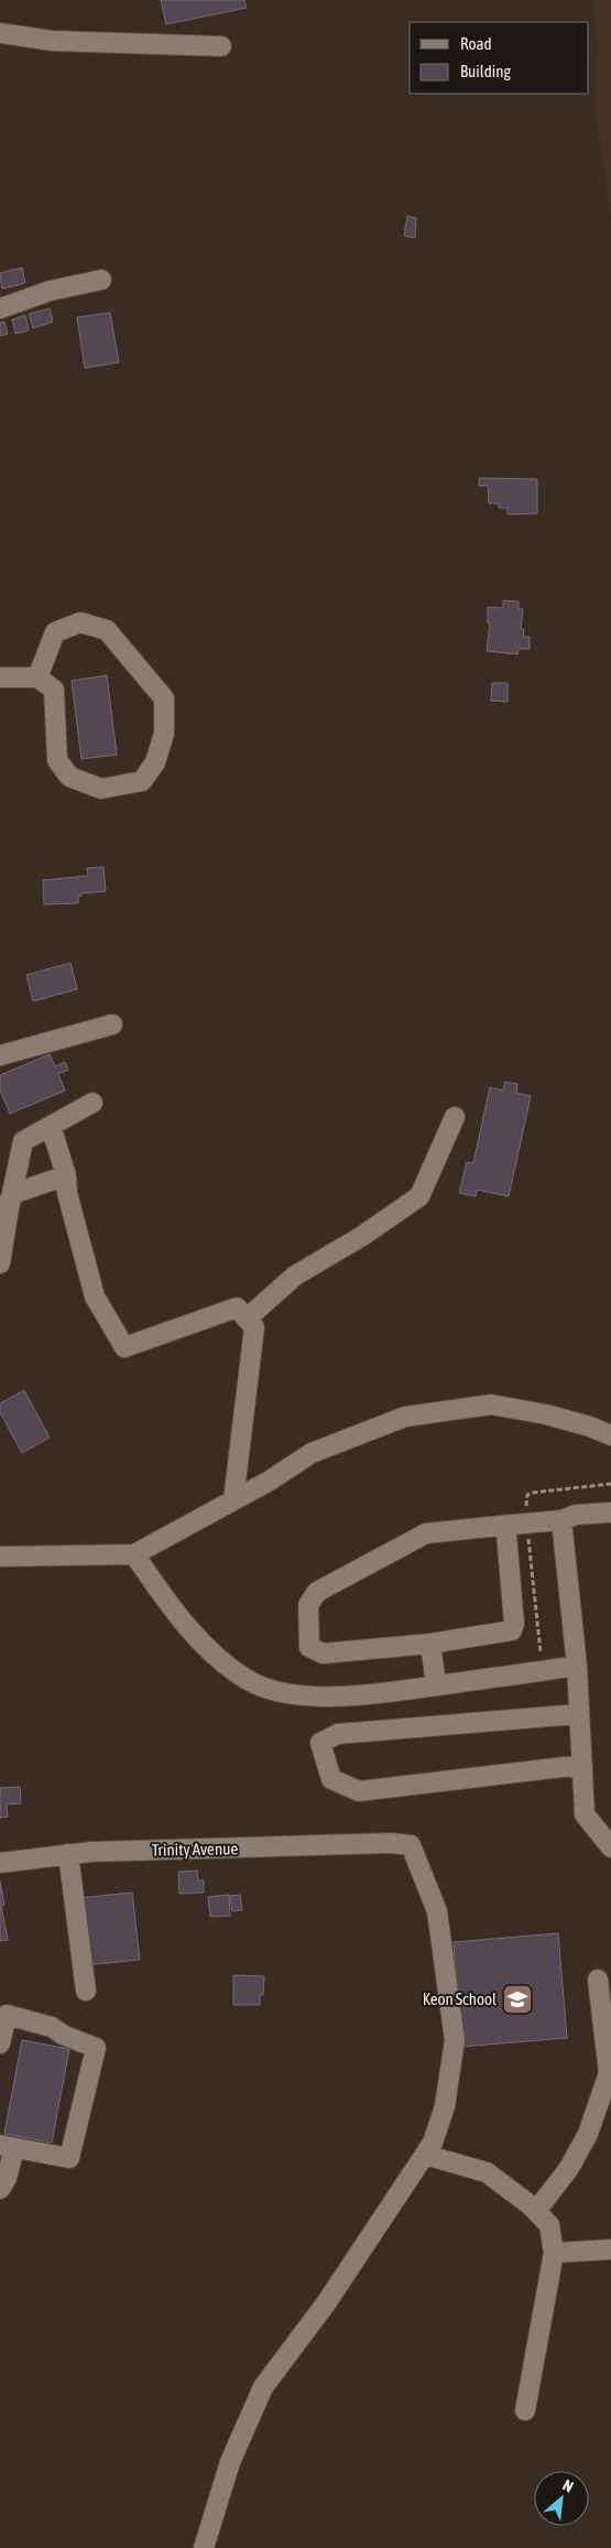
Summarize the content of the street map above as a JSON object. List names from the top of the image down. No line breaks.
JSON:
{"streets":{"street":["Trinity Avenue"]},"places":{"school or university":["Keon School"]},"legend":["Road","Building"],"north":"top right"}
